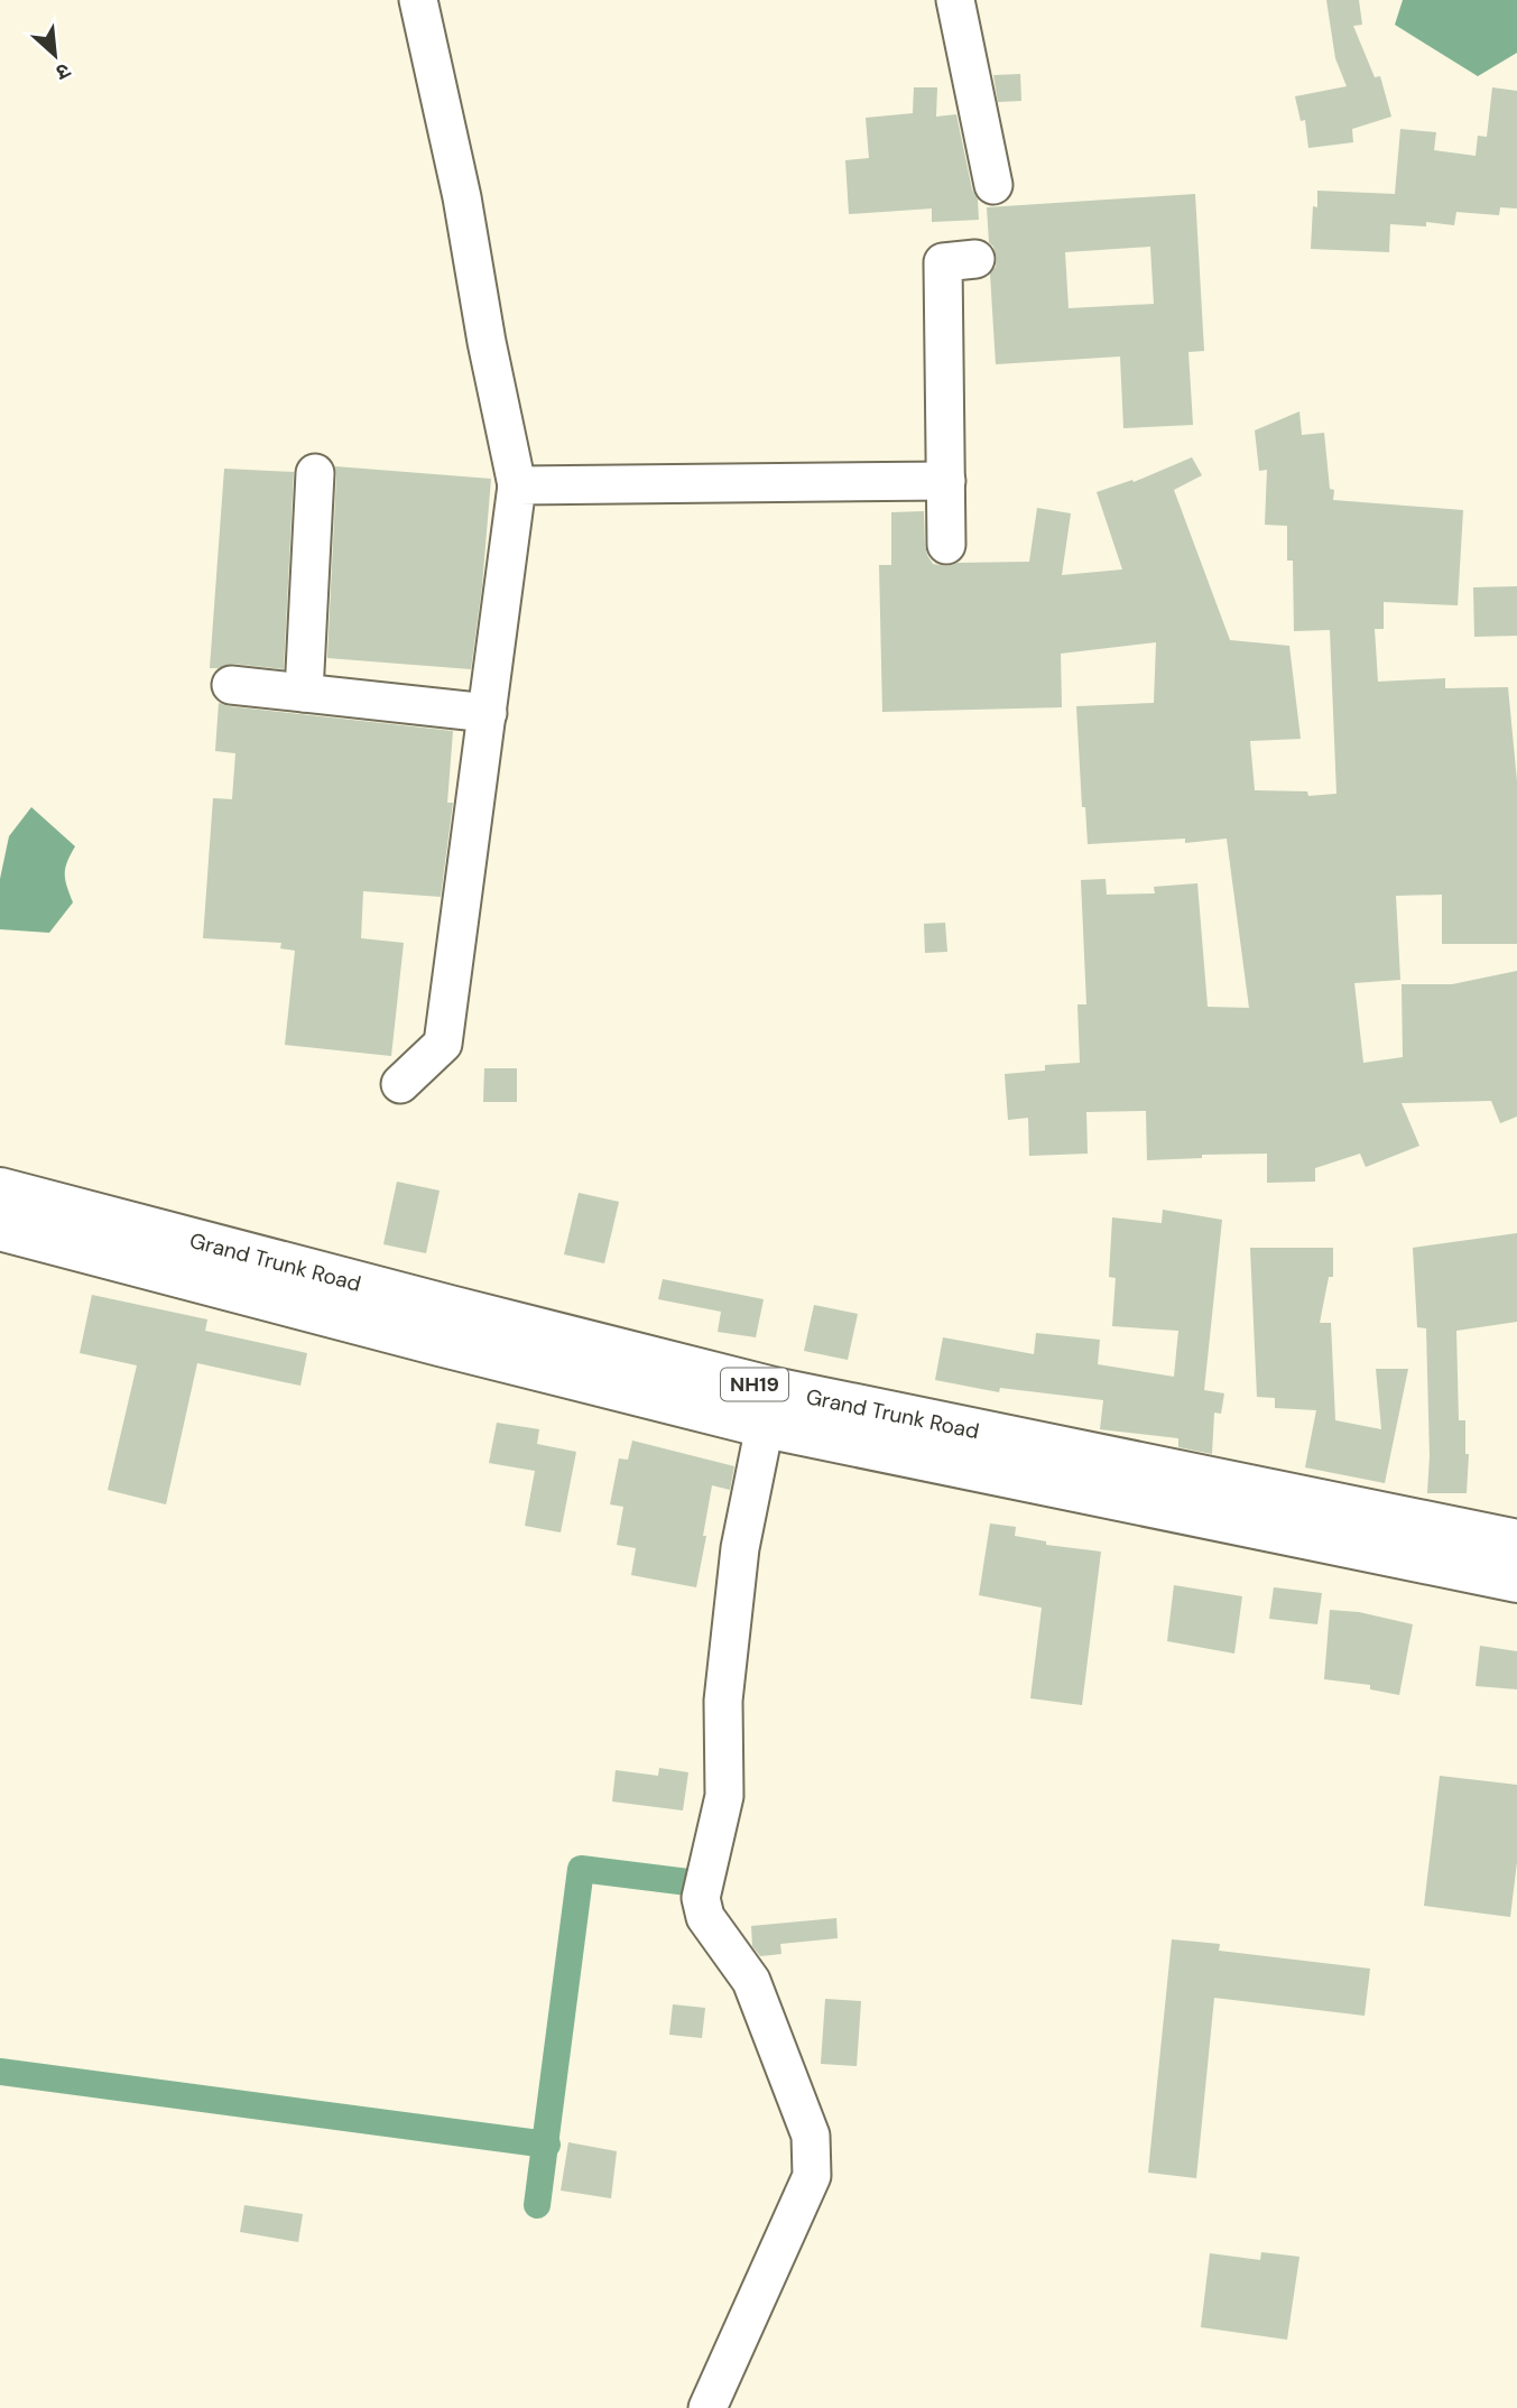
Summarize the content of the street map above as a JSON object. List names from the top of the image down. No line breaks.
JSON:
{"streets":{"highway":["Grand Trunk Road","NH19"]},"north":"bottom right"}
